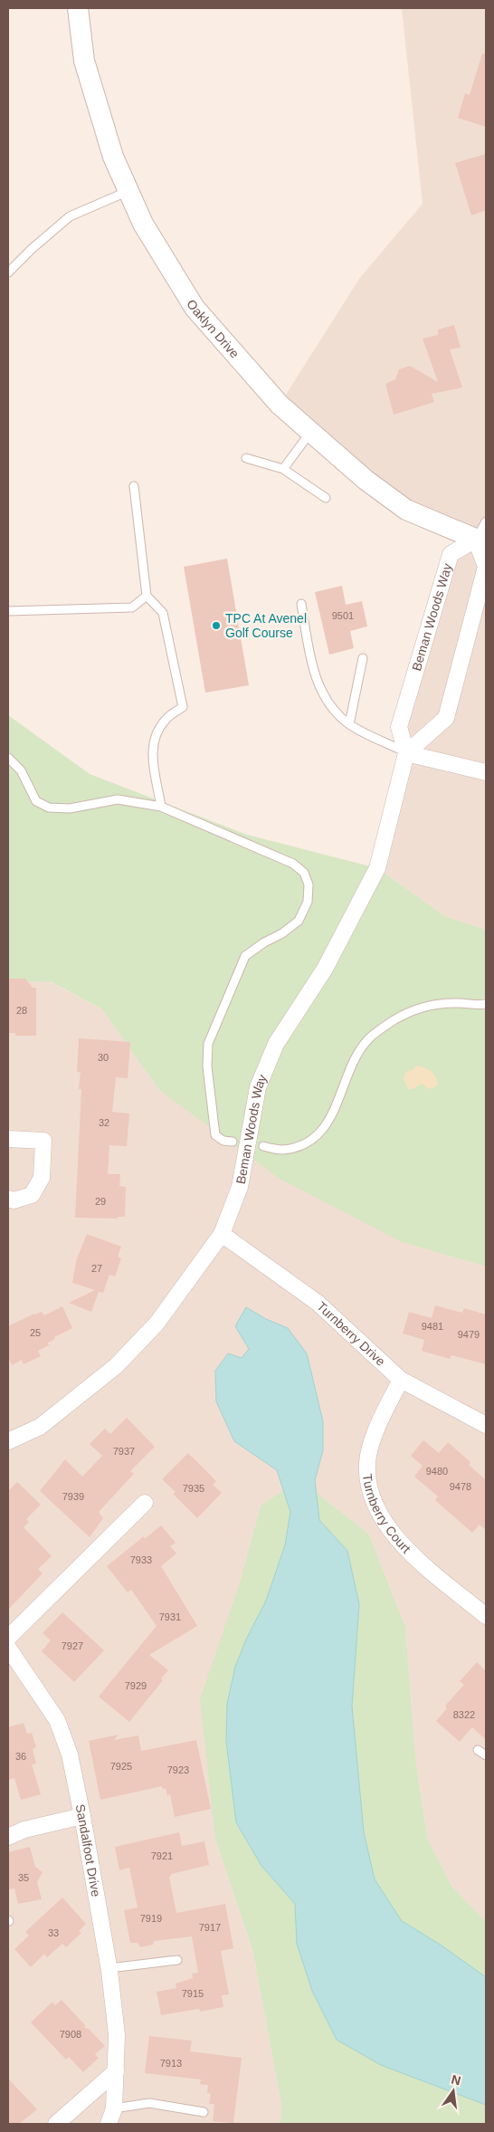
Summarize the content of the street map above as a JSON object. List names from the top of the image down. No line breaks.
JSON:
{"streets":{"street":["Oaklyn Drive","Beman Woods Way","Turnberry Drive","Turnberry Court","Sandalfoot Drive"]},"crossings":[["Oaklyn Drive","Beman Woods Way"],["Beman Woods Way","Turnberry Drive"],["Turnberry Drive","Turnberry Court"]],"places":["TPC At Avenel Golf Course"],"house_numbers":["9501","28","30","32","29","27","9481","25","9479","7937","9480","9478","7935","7939","7933","7931","7927","7929","8322","36","7925","7923","7921","35","7919","7917","33","7915","7908","7913"],"north":"top"}
